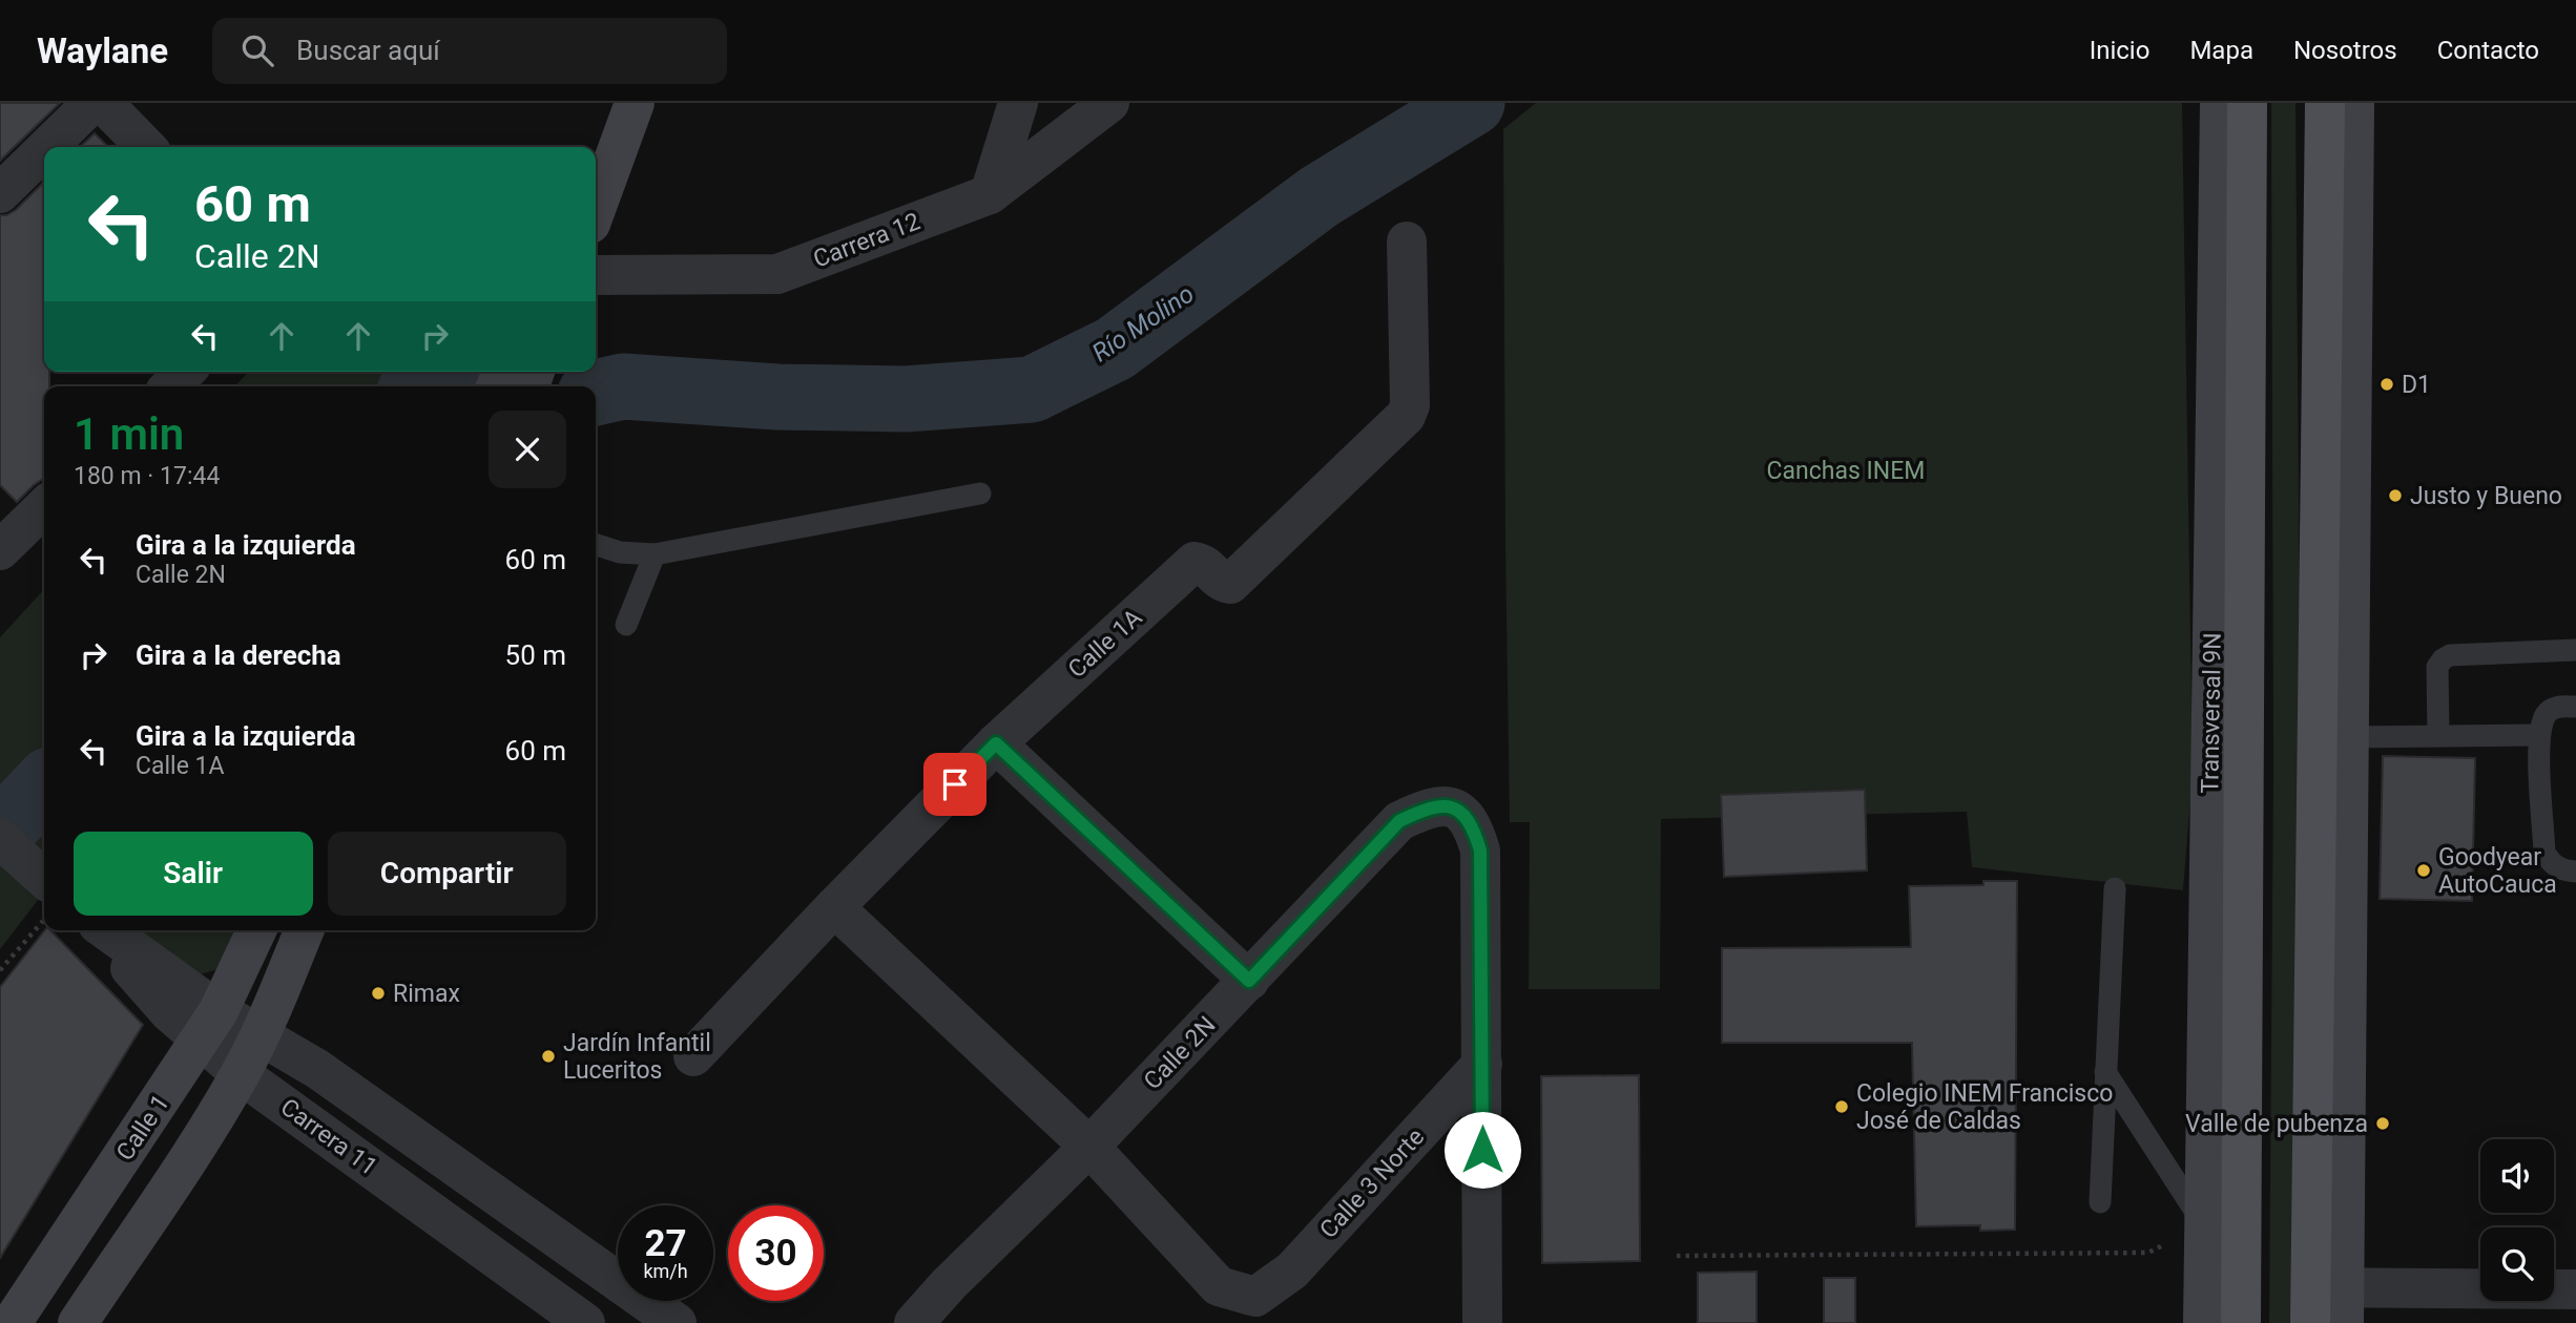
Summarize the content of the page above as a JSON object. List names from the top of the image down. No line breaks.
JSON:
{"streets":{"main road":["Transversal 9N","Calle 1"],"street":["Carrera 12","Calle 1A","Calle 2N","Carrera 11","Calle 3 Norte"]},"crossings":[["Calle 2N","Calle 3 Norte"],["Calle 1","Carrera 11"]],"water":["Río Molino"],"parks":["Canchas INEM"],"places":["D1","Justo y Bueno","Goodyear AutoCauca","Rimax","Jardín Infantil Luceritos","Colegio INEM Francisco José de Caldas","Valle de pubenza"],"page":{"header":"Waylane","search":"Buscar aquí","nav":["Inicio","Mapa","Nosotros","Contacto"],"turn":["60 m","Calle 2N"],"heading":["1 min","180 m · 17:44"],"list":[{"name":"Gira a la izquierda","note":"Calle 2N","value":"60 m"},{"name":"Gira a la derecha","value":"50 m"},{"name":"Gira a la izquierda","note":"Calle 1A","value":"60 m"}],"buttons":["Salir","Compartir"],"speed":"27 km/h","limit":"30"}}
